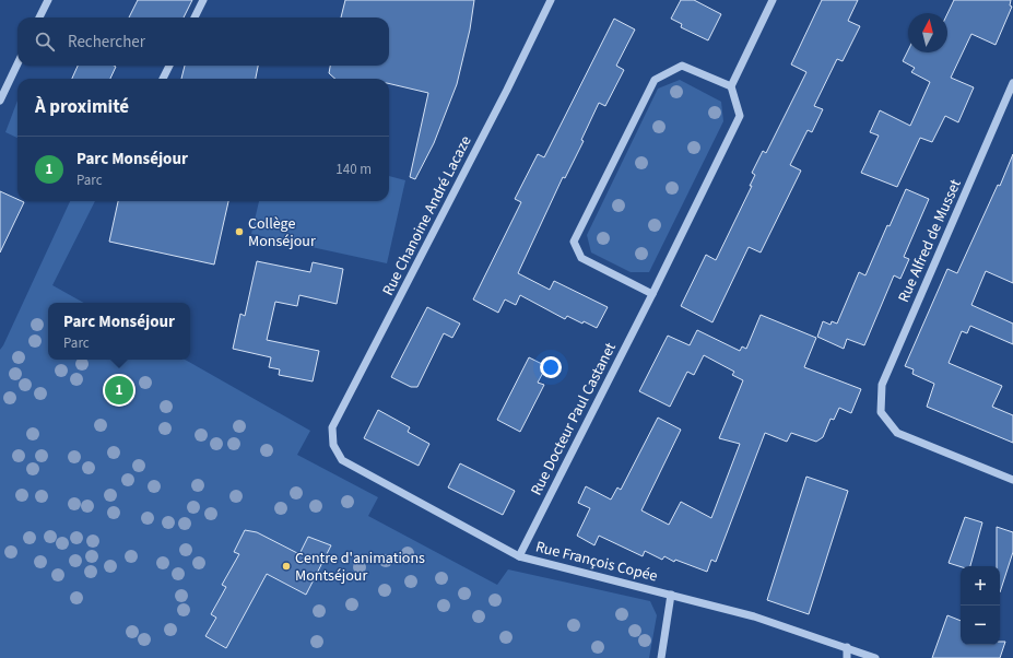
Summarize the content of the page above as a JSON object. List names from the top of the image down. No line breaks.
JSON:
{"streets":{"street":["Rue Chanoine André Lacaze","Rue Alfred de Musset","Rue Docteur Paul Castanet","Rue François Copée"]},"crossings":[["Rue Chanoine André Lacaze","Rue François Copée"],["Rue Docteur Paul Castanet","Rue François Copée"]],"places":["Collège Monséjour","Centre d'animations Montséjour"],"north":"top","page":{"search":"Rechercher","heading":"À proximité","list":[{"mark":"1","name":"Parc Monséjour","note":"Parc","value":"140 m"}],"popup":["Parc Monséjour","Parc"],"pins":"1","map_buttons":["+","−"]}}
